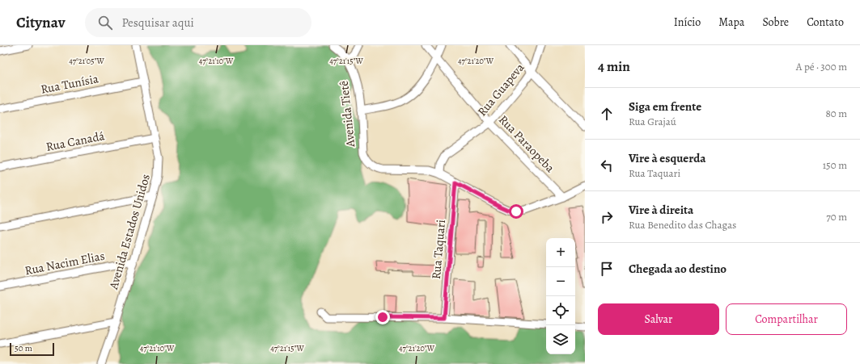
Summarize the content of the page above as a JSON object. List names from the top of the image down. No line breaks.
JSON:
{"streets":{"street":["Rua Tunísia","Rua Guapeva","Avenida Tietê","Rua Canadá","Rua Paraopeba","Avenida Estados Unidos","Rua Taquari","Rua Nacim Elias"]},"crossings":[["Rua Tunísia","Avenida Estados Unidos"],["Rua Guapeva","Avenida Tietê"],["Rua Guapeva","Rua Paraopeba"],["Rua Canadá","Avenida Estados Unidos"],["Avenida Estados Unidos","Rua Nacim Elias"]],"scale_bar":"50 m","page":{"header":"Citynav","search":"Pesquisar aqui","nav":["Início","Mapa","Sobre","Contato"],"heading":["4 min","A pé · 300 m"],"list":[["Siga em frente","Rua Grajaú","80 m"],["Vire à esquerda","Rua Taquari","150 m"],["Vire à direita","Rua Benedito das Chagas","70 m"],"Chegada ao destino"],"map_buttons":["+","−"],"buttons":["Salvar","Compartilhar"],"scale":"50 m"},"coordinates":["47°21'05\"W","47°21'10\"W","47°21'15\"W","47°21'20\"W"]}
